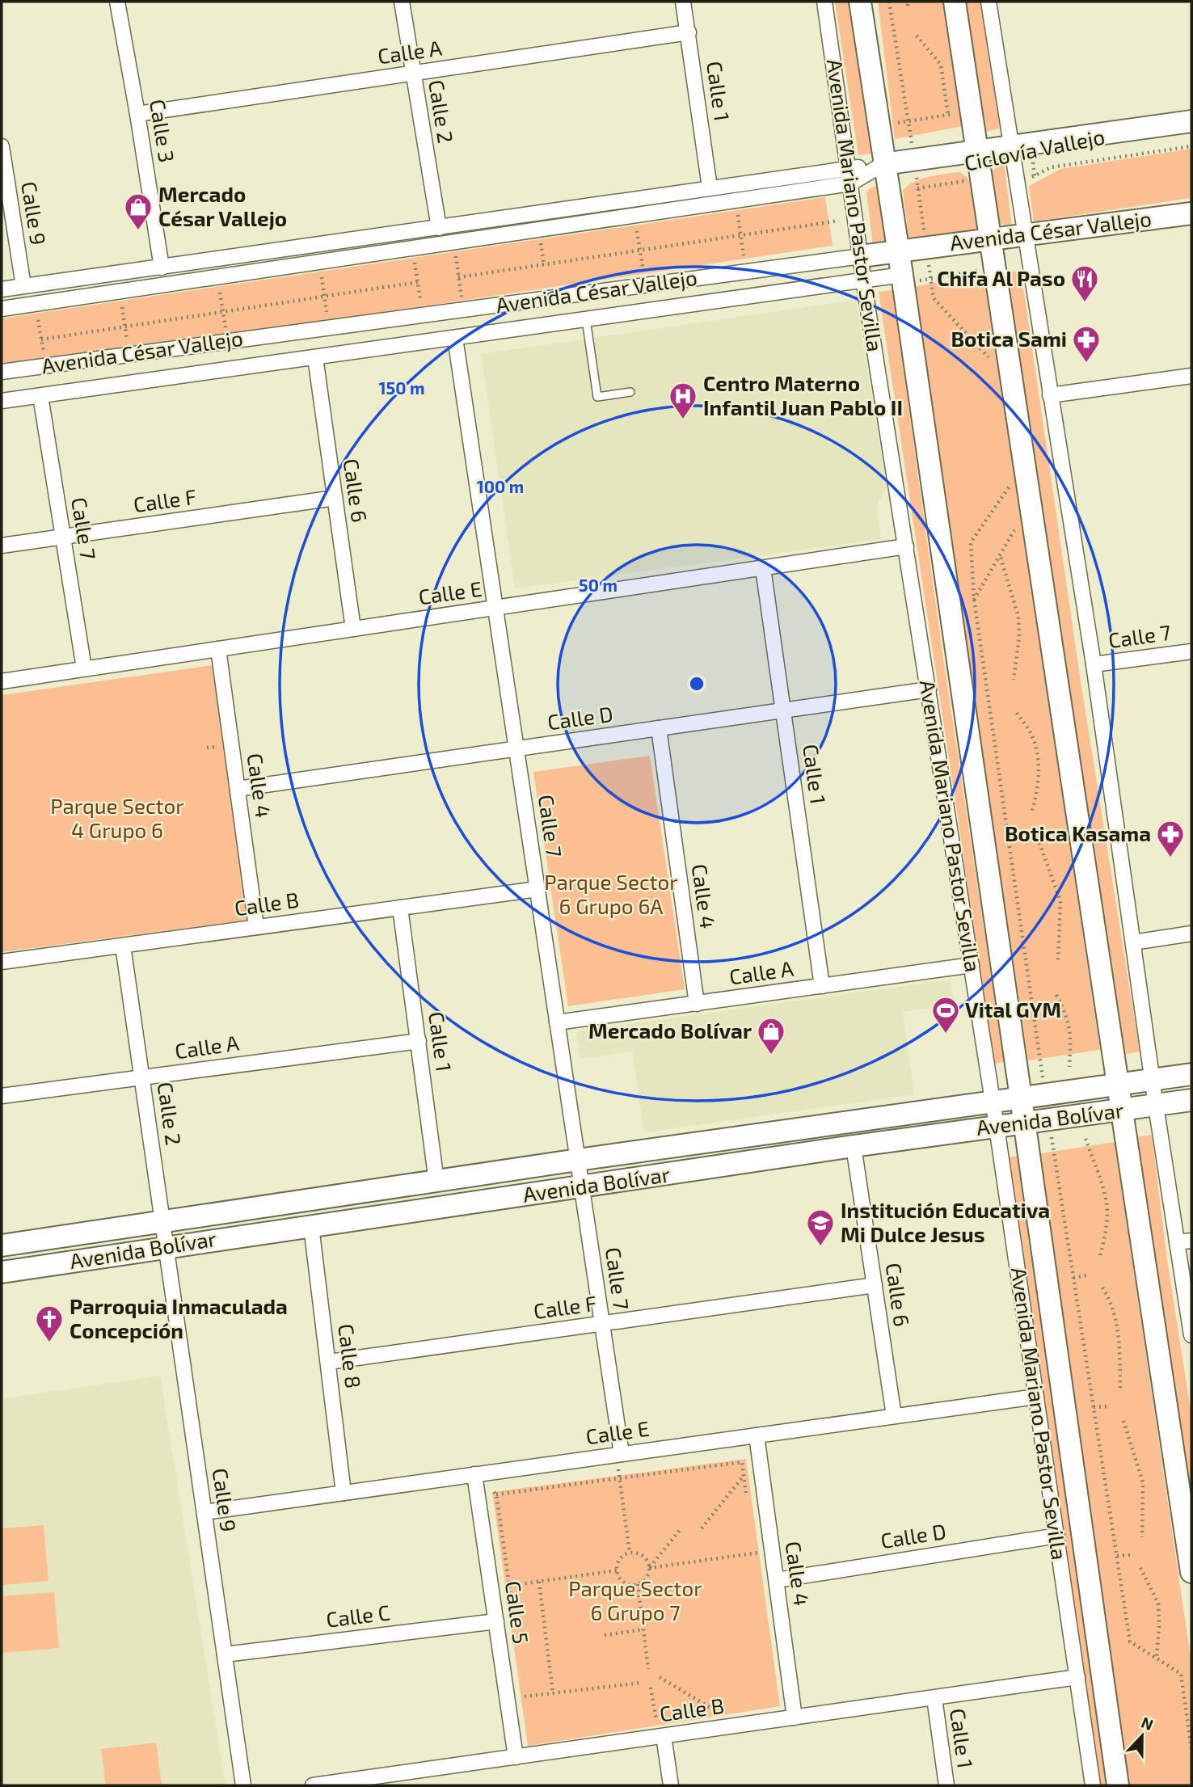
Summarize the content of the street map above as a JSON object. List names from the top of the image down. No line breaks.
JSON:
{"streets":{"main road":["Avenida Mariano Pastor Sevilla","Avenida César Vallejo","Avenida Bolívar"],"street":["Calle A","Calle 1","Calle 2","Calle 3","Calle 9","Calle 6","Calle F","Calle 7","Calle E","Calle D","Calle 4","Calle B","Calle 8","Calle 5","Calle C"],"path":["Ciclovía Vallejo"]},"crossings":[["Calle A","Calle 1"],["Calle A","Calle 2"],["Calle A","Calle 3"],["Calle A","Avenida Mariano Pastor Sevilla"],["Calle A","Calle 7"],["Calle A","Calle 4"],["Calle 1","Calle E"],["Calle 1","Calle D"],["Calle 1","Calle B"],["Calle 1","Avenida Bolívar"],["Calle 2","Calle 9"],["Calle 2","Calle B"],["Calle 2","Avenida Bolívar"],["Avenida Mariano Pastor Sevilla","Avenida César Vallejo"],["Avenida Mariano Pastor Sevilla","Calle E"],["Avenida Mariano Pastor Sevilla","Calle D"],["Avenida Mariano Pastor Sevilla","Calle B"],["Avenida Mariano Pastor Sevilla","Avenida Bolívar"],["Calle 9","Calle E"],["Calle 9","Avenida Bolívar"],["Calle 9","Calle C"],["Avenida César Vallejo","Calle 6"],["Avenida César Vallejo","Calle 7"],["Calle 6","Calle F"],["Calle 6","Calle E"],["Calle 6","Avenida Bolívar"],["Calle F","Calle 7"],["Calle F","Calle 8"],["Calle 7","Calle E"],["Calle 7","Calle D"],["Calle 7","Calle B"],["Calle 7","Avenida Bolívar"],["Calle E","Calle 4"],["Calle E","Calle 8"],["Calle E","Calle 5"],["Calle D","Calle 4"],["Calle 4","Calle B"],["Calle B","Calle 5"],["Avenida Bolívar","Calle 8"],["Calle 5","Calle C"]],"parks":["Parque Sector 4 Grupo 6","Parque Sector 6 Grupo 6A","Parque Sector 6 Grupo 7"],"places":{"shop":["Mercado César Vallejo","Mercado Bolívar"],"restaurant":["Chifa Al Paso"],"pharmacy":["Botica Sami","Botica Kasama"],"hospital":["Centro Materno Infantil Juan Pablo II"],"sports":["Vital GYM"],"school or university":["Institución Educativa Mi Dulce Jesus"],"church":["Parroquia Inmaculada Concepción"]},"north":"top","rings":["150 m","100 m","50 m"]}
